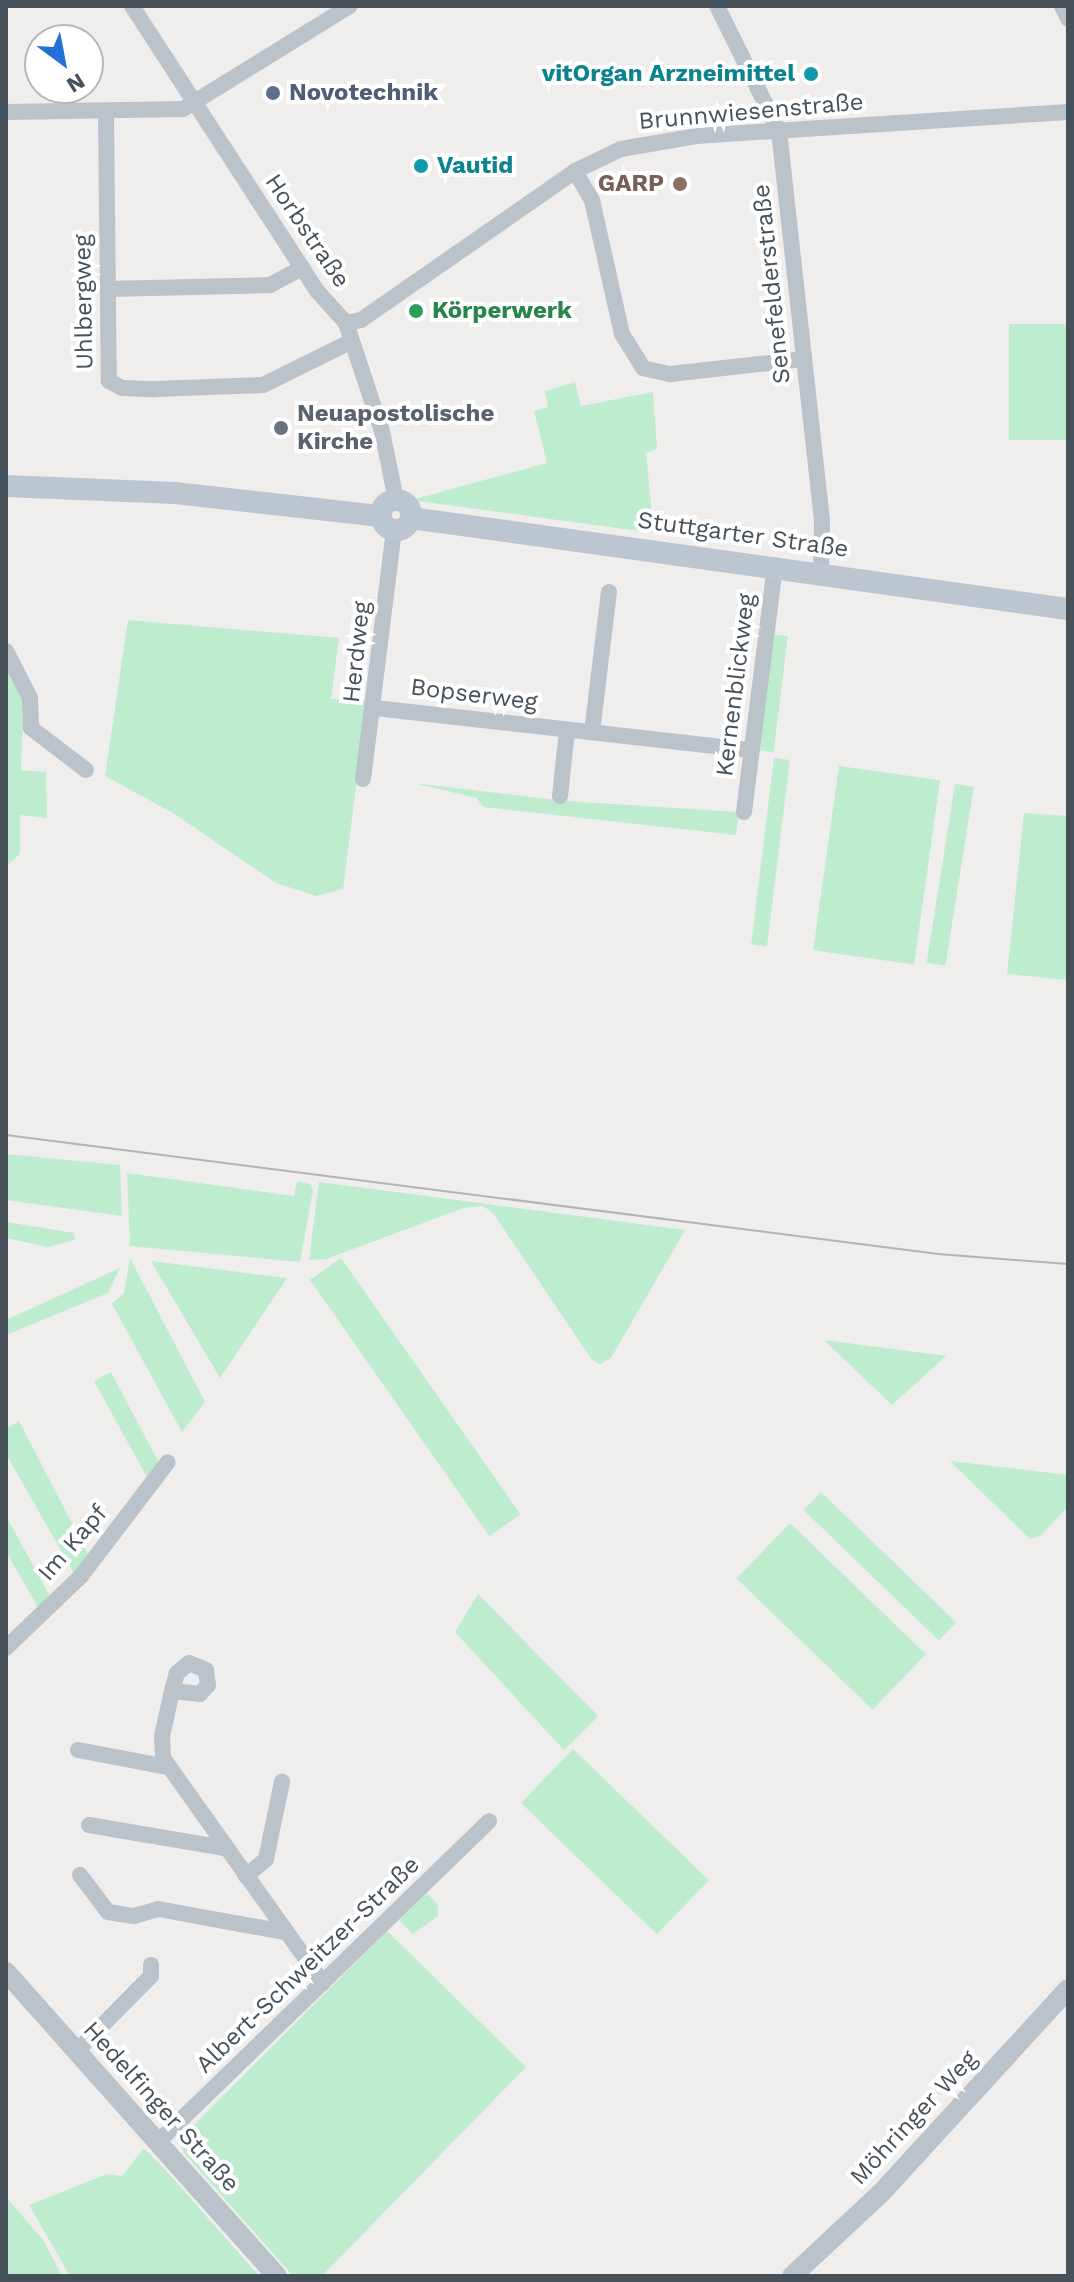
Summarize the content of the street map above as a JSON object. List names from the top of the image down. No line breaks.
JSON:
{"streets":{"main road":["Stuttgarter Straße"],"street":["Brunnwiesenstraße","Horbstraße","Senefelderstraße","Uhlbergweg","Herdweg","Kernenblickweg","Bopserweg","Im Kapf","Albert-Schweitzer-Straße","Hedelfinger Straße","Möhringer Weg"]},"crossings":[["Brunnwiesenstraße","Horbstraße"],["Brunnwiesenstraße","Senefelderstraße"],["Horbstraße","Uhlbergweg"],["Horbstraße","Stuttgarter Straße"],["Horbstraße","Herdweg"],["Senefelderstraße","Stuttgarter Straße"],["Stuttgarter Straße","Herdweg"],["Stuttgarter Straße","Kernenblickweg"],["Herdweg","Bopserweg"],["Kernenblickweg","Bopserweg"],["Albert-Schweitzer-Straße","Hedelfinger Straße"]],"places":["vitOrgan Arzneimittel","Novotechnik","Vautid","GARP","Körperwerk","Neuapostolische Kirche"],"north":"bottom right"}
